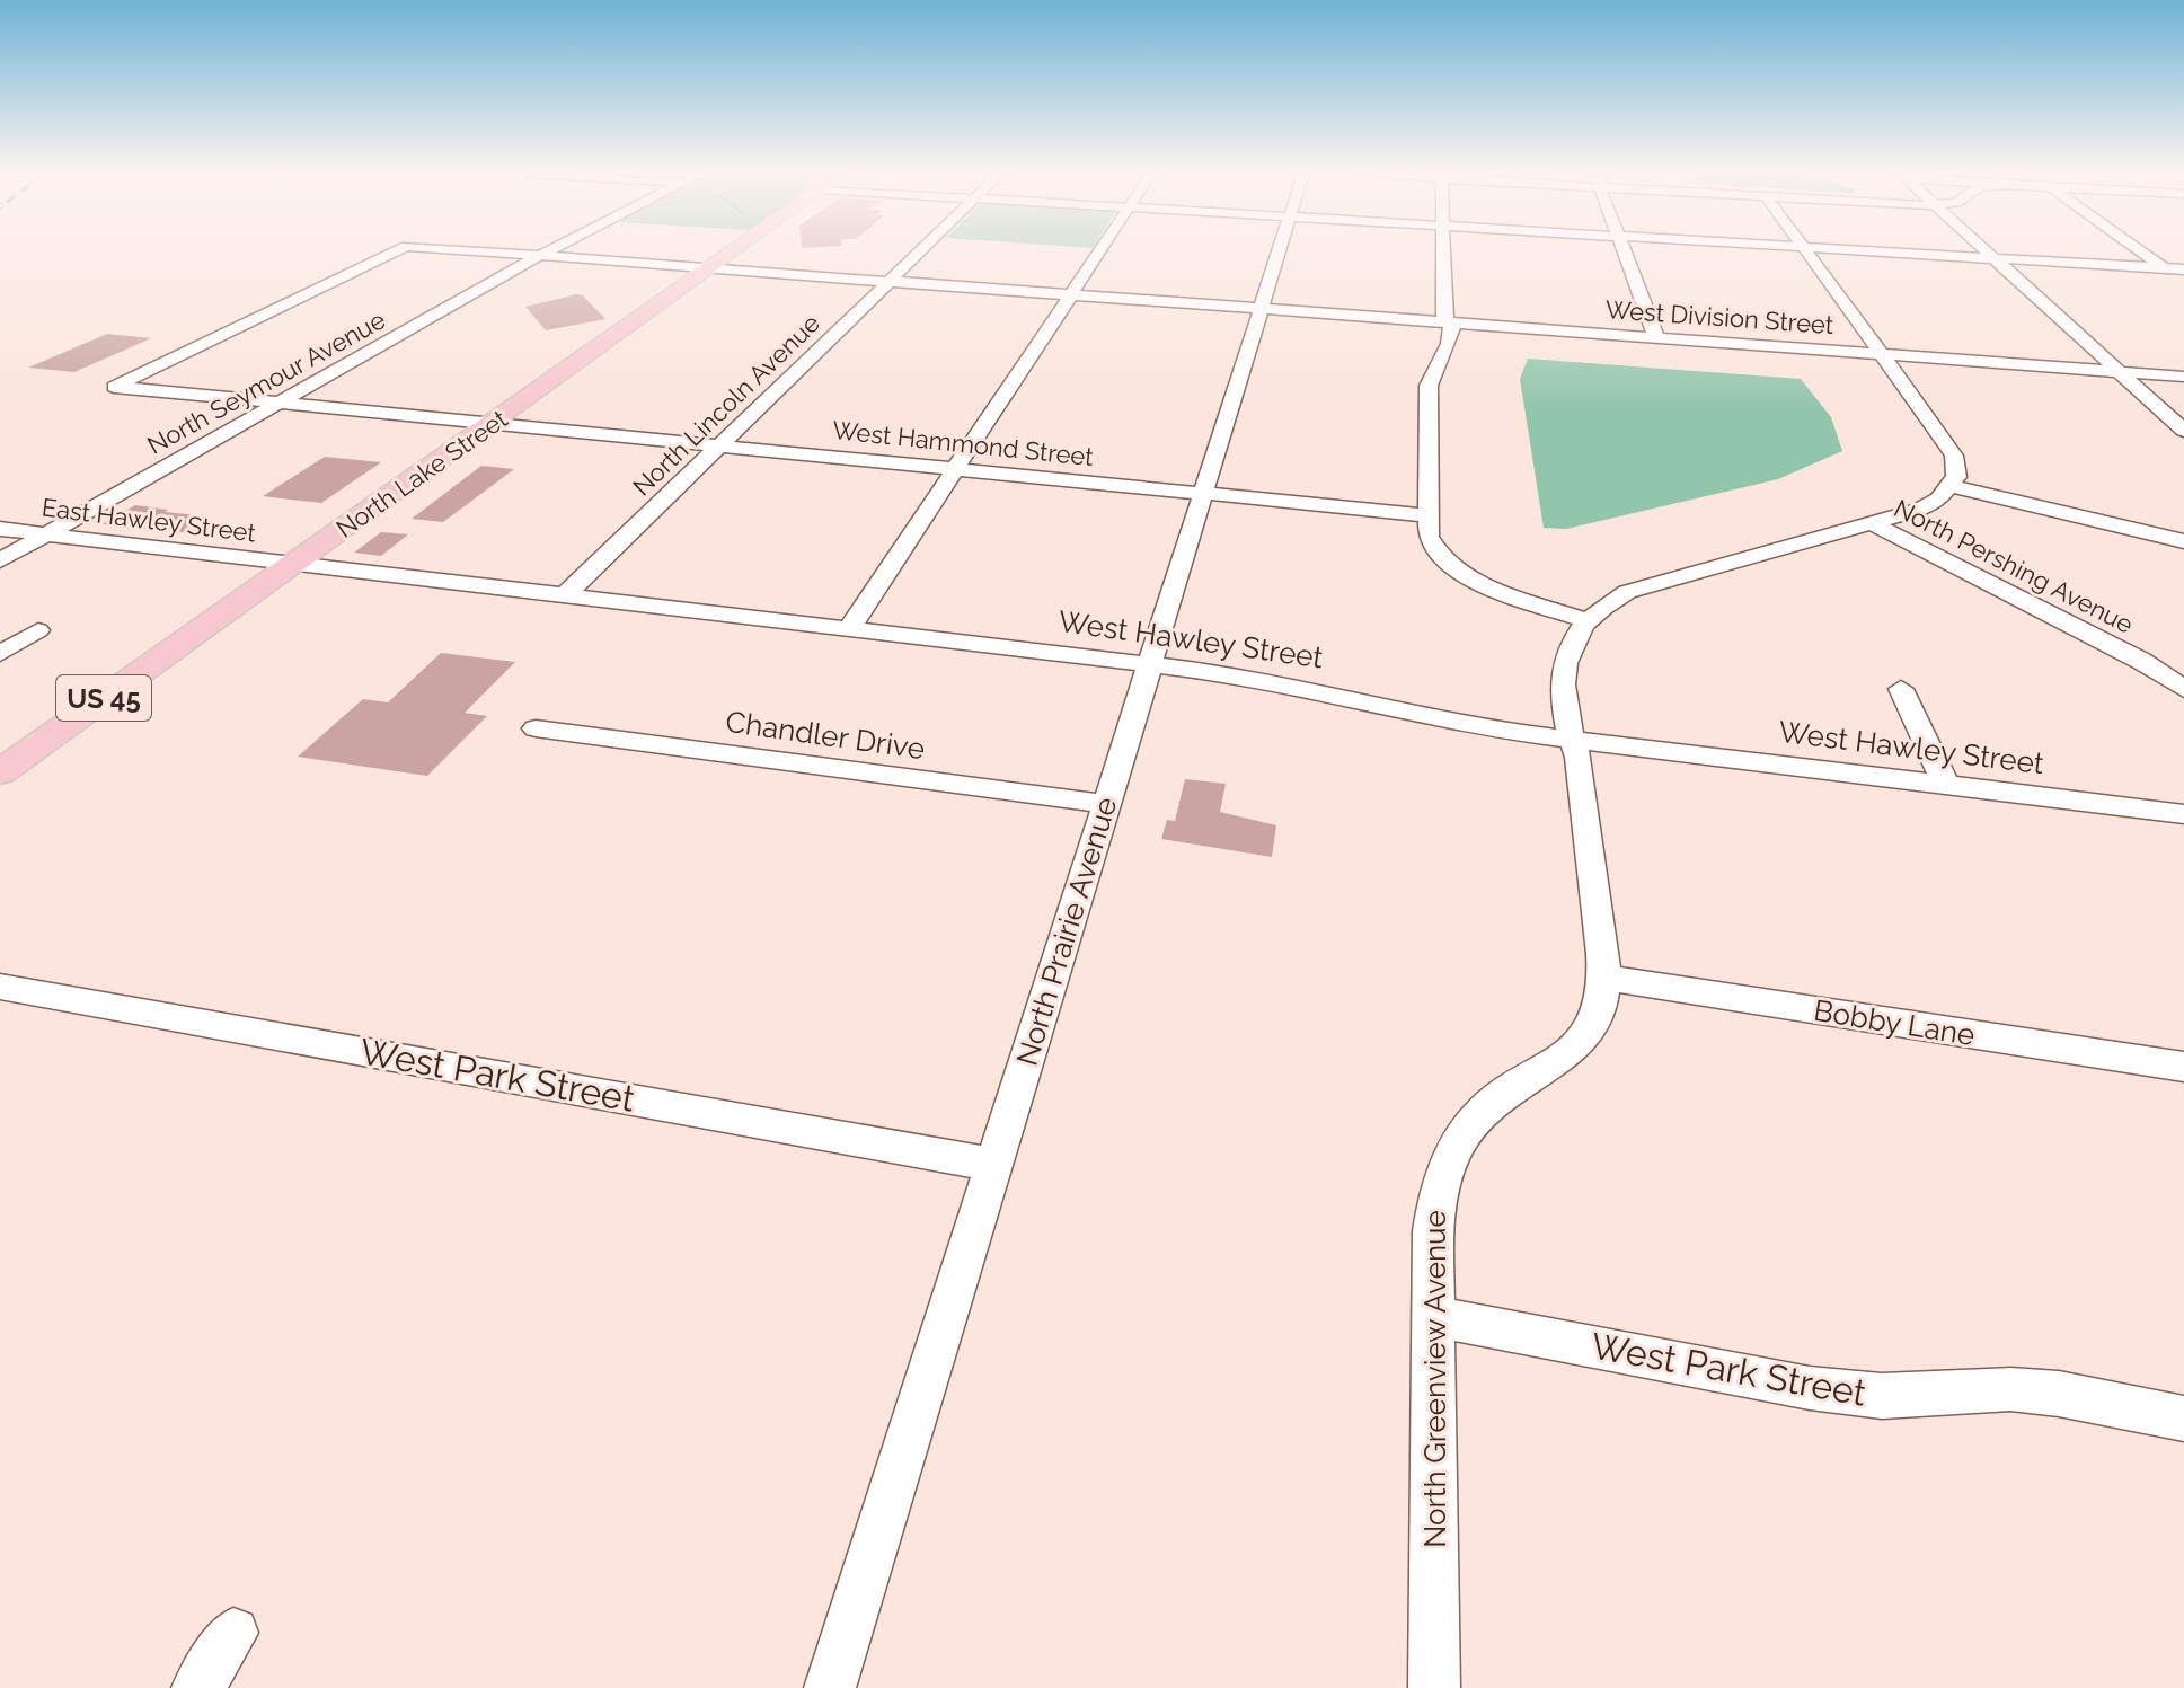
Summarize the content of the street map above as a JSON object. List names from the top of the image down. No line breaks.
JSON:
{"streets":{"main road":["North Lake Street","US 45"],"street":["West Division Street","North Seymour Avenue","North Lincoln Avenue","West Hammond Street","East Hawley Street","North Pershing Avenue","West Hawley Street","Chandler Drive","North Prairie Avenue","Bobby Lane","West Park Street","North Greenview Avenue"]},"crossings":[["West Division Street","North Seymour Avenue"],["West Division Street","North Lincoln Avenue"],["West Division Street","West Hammond Street"],["West Division Street","North Lake Street"],["West Division Street","North Pershing Avenue"],["West Division Street","North Prairie Avenue"],["North Seymour Avenue","West Hammond Street"],["North Seymour Avenue","East Hawley Street"],["North Lincoln Avenue","West Hammond Street"],["North Lincoln Avenue","West Hawley Street"],["West Hammond Street","North Lake Street"],["West Hammond Street","North Prairie Avenue"],["North Lake Street","East Hawley Street"],["North Lake Street","West Hawley Street"],["East Hawley Street","West Hawley Street"],["West Hawley Street","North Prairie Avenue"],["West Hawley Street","North Greenview Avenue"],["Chandler Drive","North Prairie Avenue"],["North Prairie Avenue","West Park Street"],["Bobby Lane","North Greenview Avenue"],["West Park Street","North Greenview Avenue"]]}
